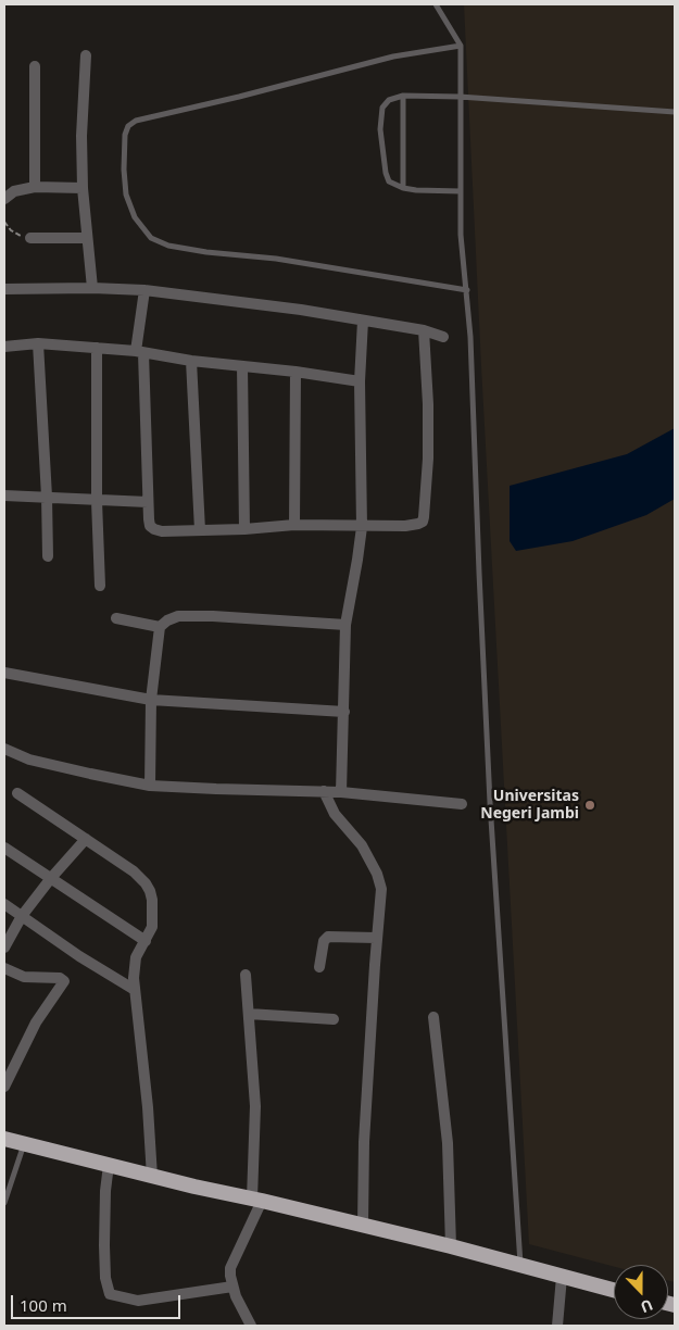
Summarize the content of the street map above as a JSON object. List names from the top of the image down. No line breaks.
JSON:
{"places":["Universitas Negeri Jambi"],"scale_bar":"100 m","north":"bottom"}
